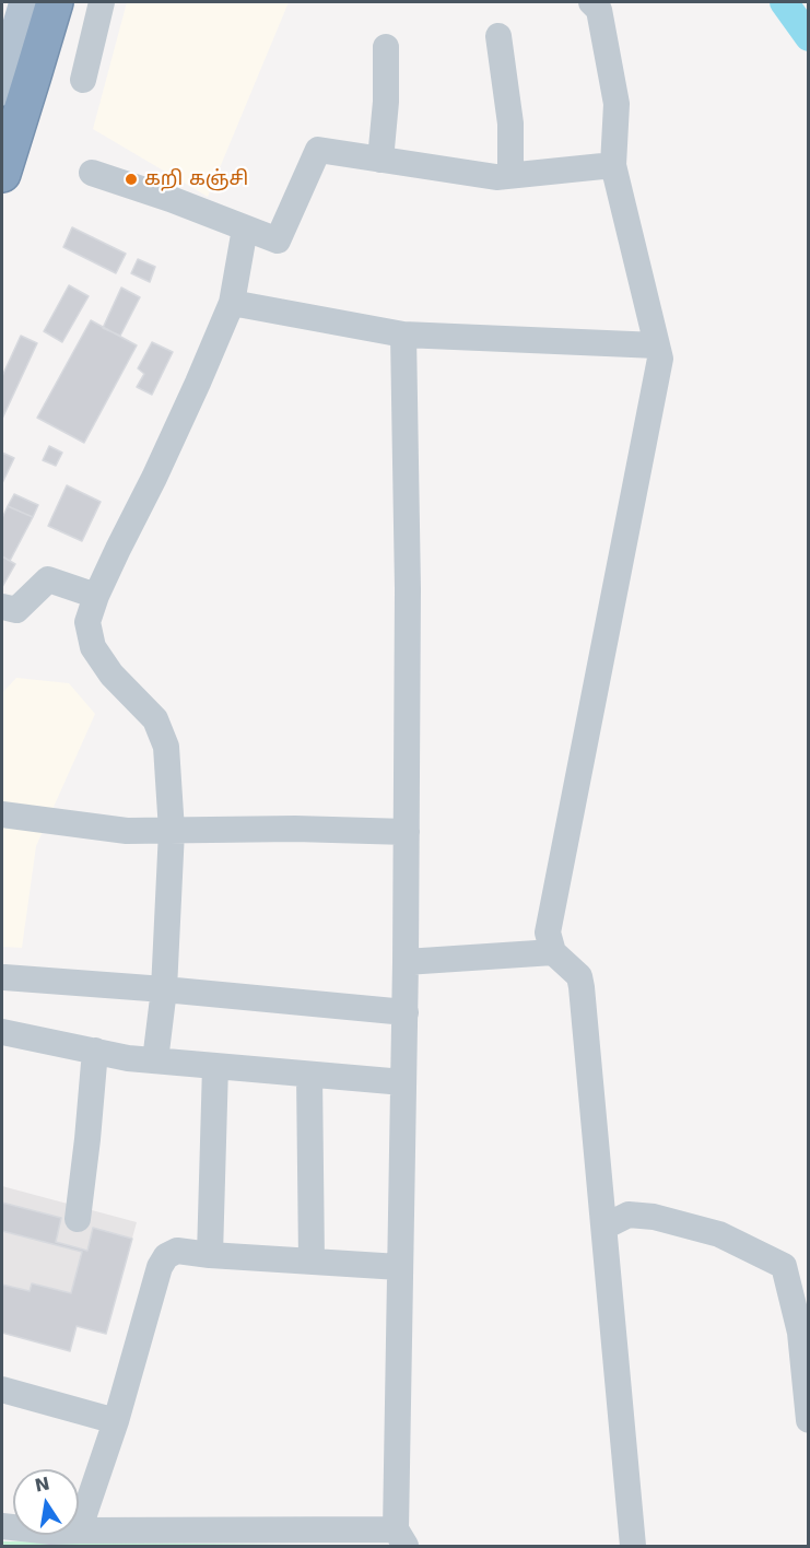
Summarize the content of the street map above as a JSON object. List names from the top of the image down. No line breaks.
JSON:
{"places":["கறி கஞ்சி"],"north":"top"}
